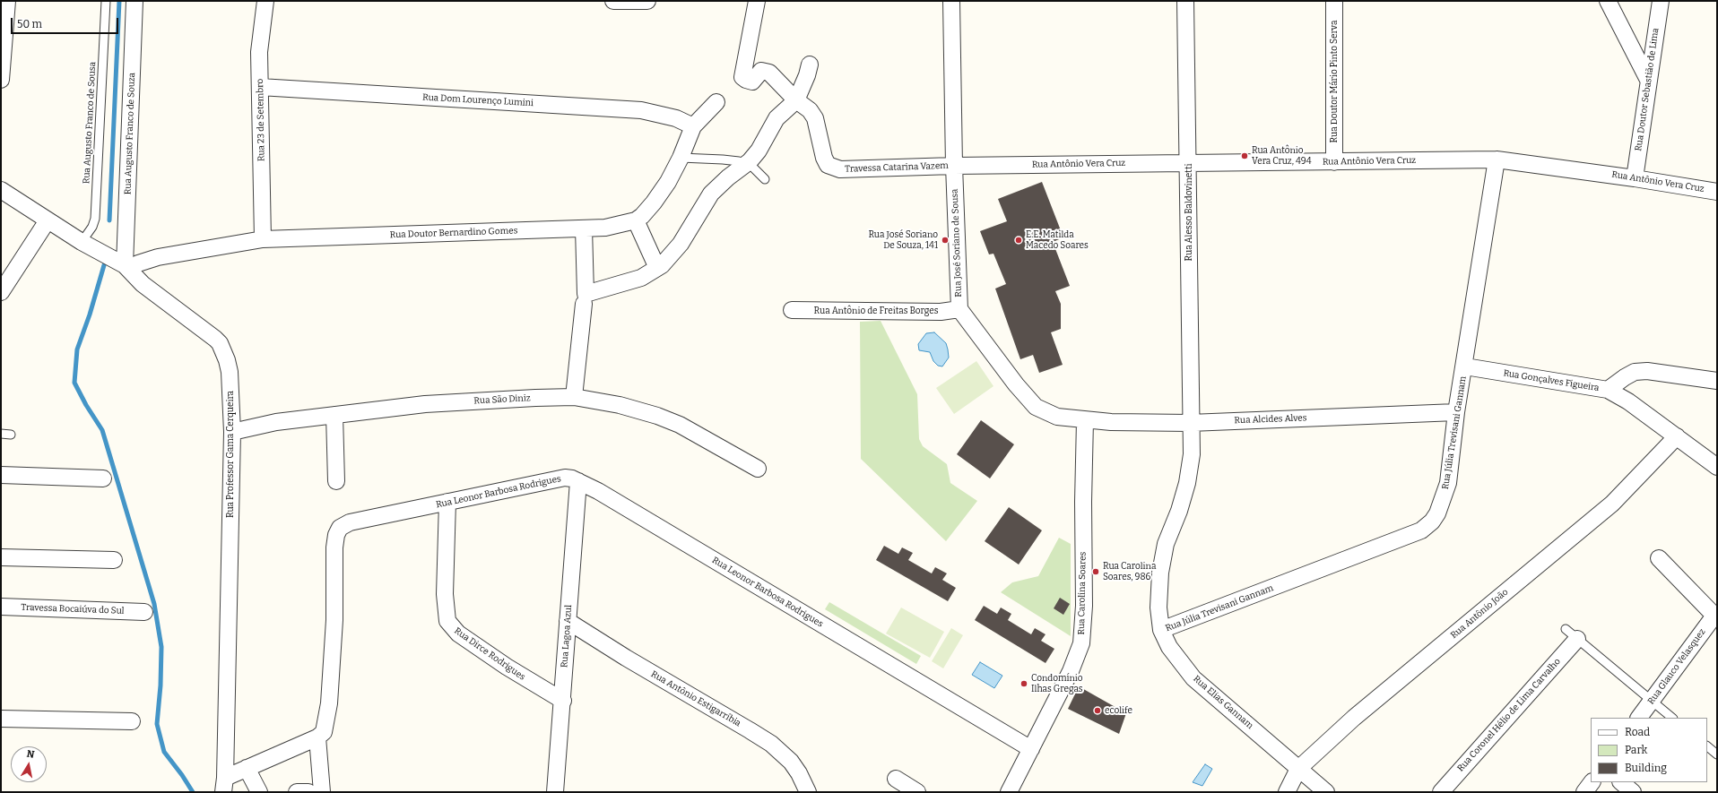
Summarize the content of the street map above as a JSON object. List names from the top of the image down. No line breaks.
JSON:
{"streets":{"street":["Rua Doutor Mário Pinto Serva","Rua Doutor Sebastião de Lima","Rua Dom Lourenço Lumini","Rua 23 de Setembro","Rua Augusto Franco de Souza","Rua Antônio Vera Cruz","Travessa Catarina Vazem","Rua Alesso Baldovinetti","Rua Doutor Bernardino Gomes","Rua José Soriano de Sousa","Rua Antônio de Freitas Borges","Rua Gonçalves Figueira","Rua São Diniz","Rua Alcides Alves","Rua Júlia Trevisani Gannam","Rua Professor Gama Cerqueira","Rua Leonor Barbosa Rodrigues","Rua Carolina Soares","Travessa Bocaiúva do Sul","Rua Antônio João","Rua Lagoa Azul","Rua Dirce Rodrigues","Rua Glauco Velasquez","Rua Antônio Estigarríbia","Rua Elias Gannam","Rua Coronel Hélio de Lima Carvalho"],"lane":["Rua Augusto Franco de Sousa"]},"crossings":[["Rua Doutor Mário Pinto Serva","Rua Antônio Vera Cruz"],["Rua Doutor Sebastião de Lima","Rua Antônio Vera Cruz"],["Rua Dom Lourenço Lumini","Rua 23 de Setembro"],["Rua 23 de Setembro","Rua Doutor Bernardino Gomes"],["Rua Augusto Franco de Sousa","Rua Professor Gama Cerqueira"],["Rua Augusto Franco de Souza","Rua Doutor Bernardino Gomes"],["Rua Augusto Franco de Souza","Rua Professor Gama Cerqueira"],["Rua Antônio Vera Cruz","Travessa Catarina Vazem"],["Rua Antônio Vera Cruz","Rua Alesso Baldovinetti"],["Rua Antônio Vera Cruz","Rua José Soriano de Sousa"],["Rua Antônio Vera Cruz","Rua Júlia Trevisani Gannam"],["Travessa Catarina Vazem","Rua José Soriano de Sousa"],["Rua Alesso Baldovinetti","Rua Alcides Alves"],["Rua Alesso Baldovinetti","Rua Elias Gannam"],["Rua Doutor Bernardino Gomes","Rua Professor Gama Cerqueira"],["Rua José Soriano de Sousa","Rua Antônio de Freitas Borges"],["Rua José Soriano de Sousa","Rua Alcides Alves"],["Rua José Soriano de Sousa","Rua Carolina Soares"],["Rua Gonçalves Figueira","Rua Júlia Trevisani Gannam"],["Rua São Diniz","Rua Professor Gama Cerqueira"],["Rua Alcides Alves","Rua Júlia Trevisani Gannam"],["Rua Alcides Alves","Rua Carolina Soares"],["Rua Alcides Alves","Rua Elias Gannam"],["Rua Júlia Trevisani Gannam","Rua Elias Gannam"],["Rua Leonor Barbosa Rodrigues","Rua Carolina Soares"],["Rua Leonor Barbosa Rodrigues","Rua Lagoa Azul"],["Rua Leonor Barbosa Rodrigues","Rua Dirce Rodrigues"],["Rua Antônio João","Rua Elias Gannam"],["Rua Lagoa Azul","Rua Dirce Rodrigues"],["Rua Lagoa Azul","Rua Antônio Estigarríbia"],["Rua Glauco Velasquez","Rua Coronel Hélio de Lima Carvalho"]],"places":["Rua Antônio Vera Cruz, 494","Rua José Soriano De Souza, 141","E.E. Matilda Macedo Soares","Rua Carolina Soares, 986","Condomínio Ilhas Gregas","ecolife"],"legend":["Road","Park","Building"],"scale_bar":"50 m","north":"top"}
